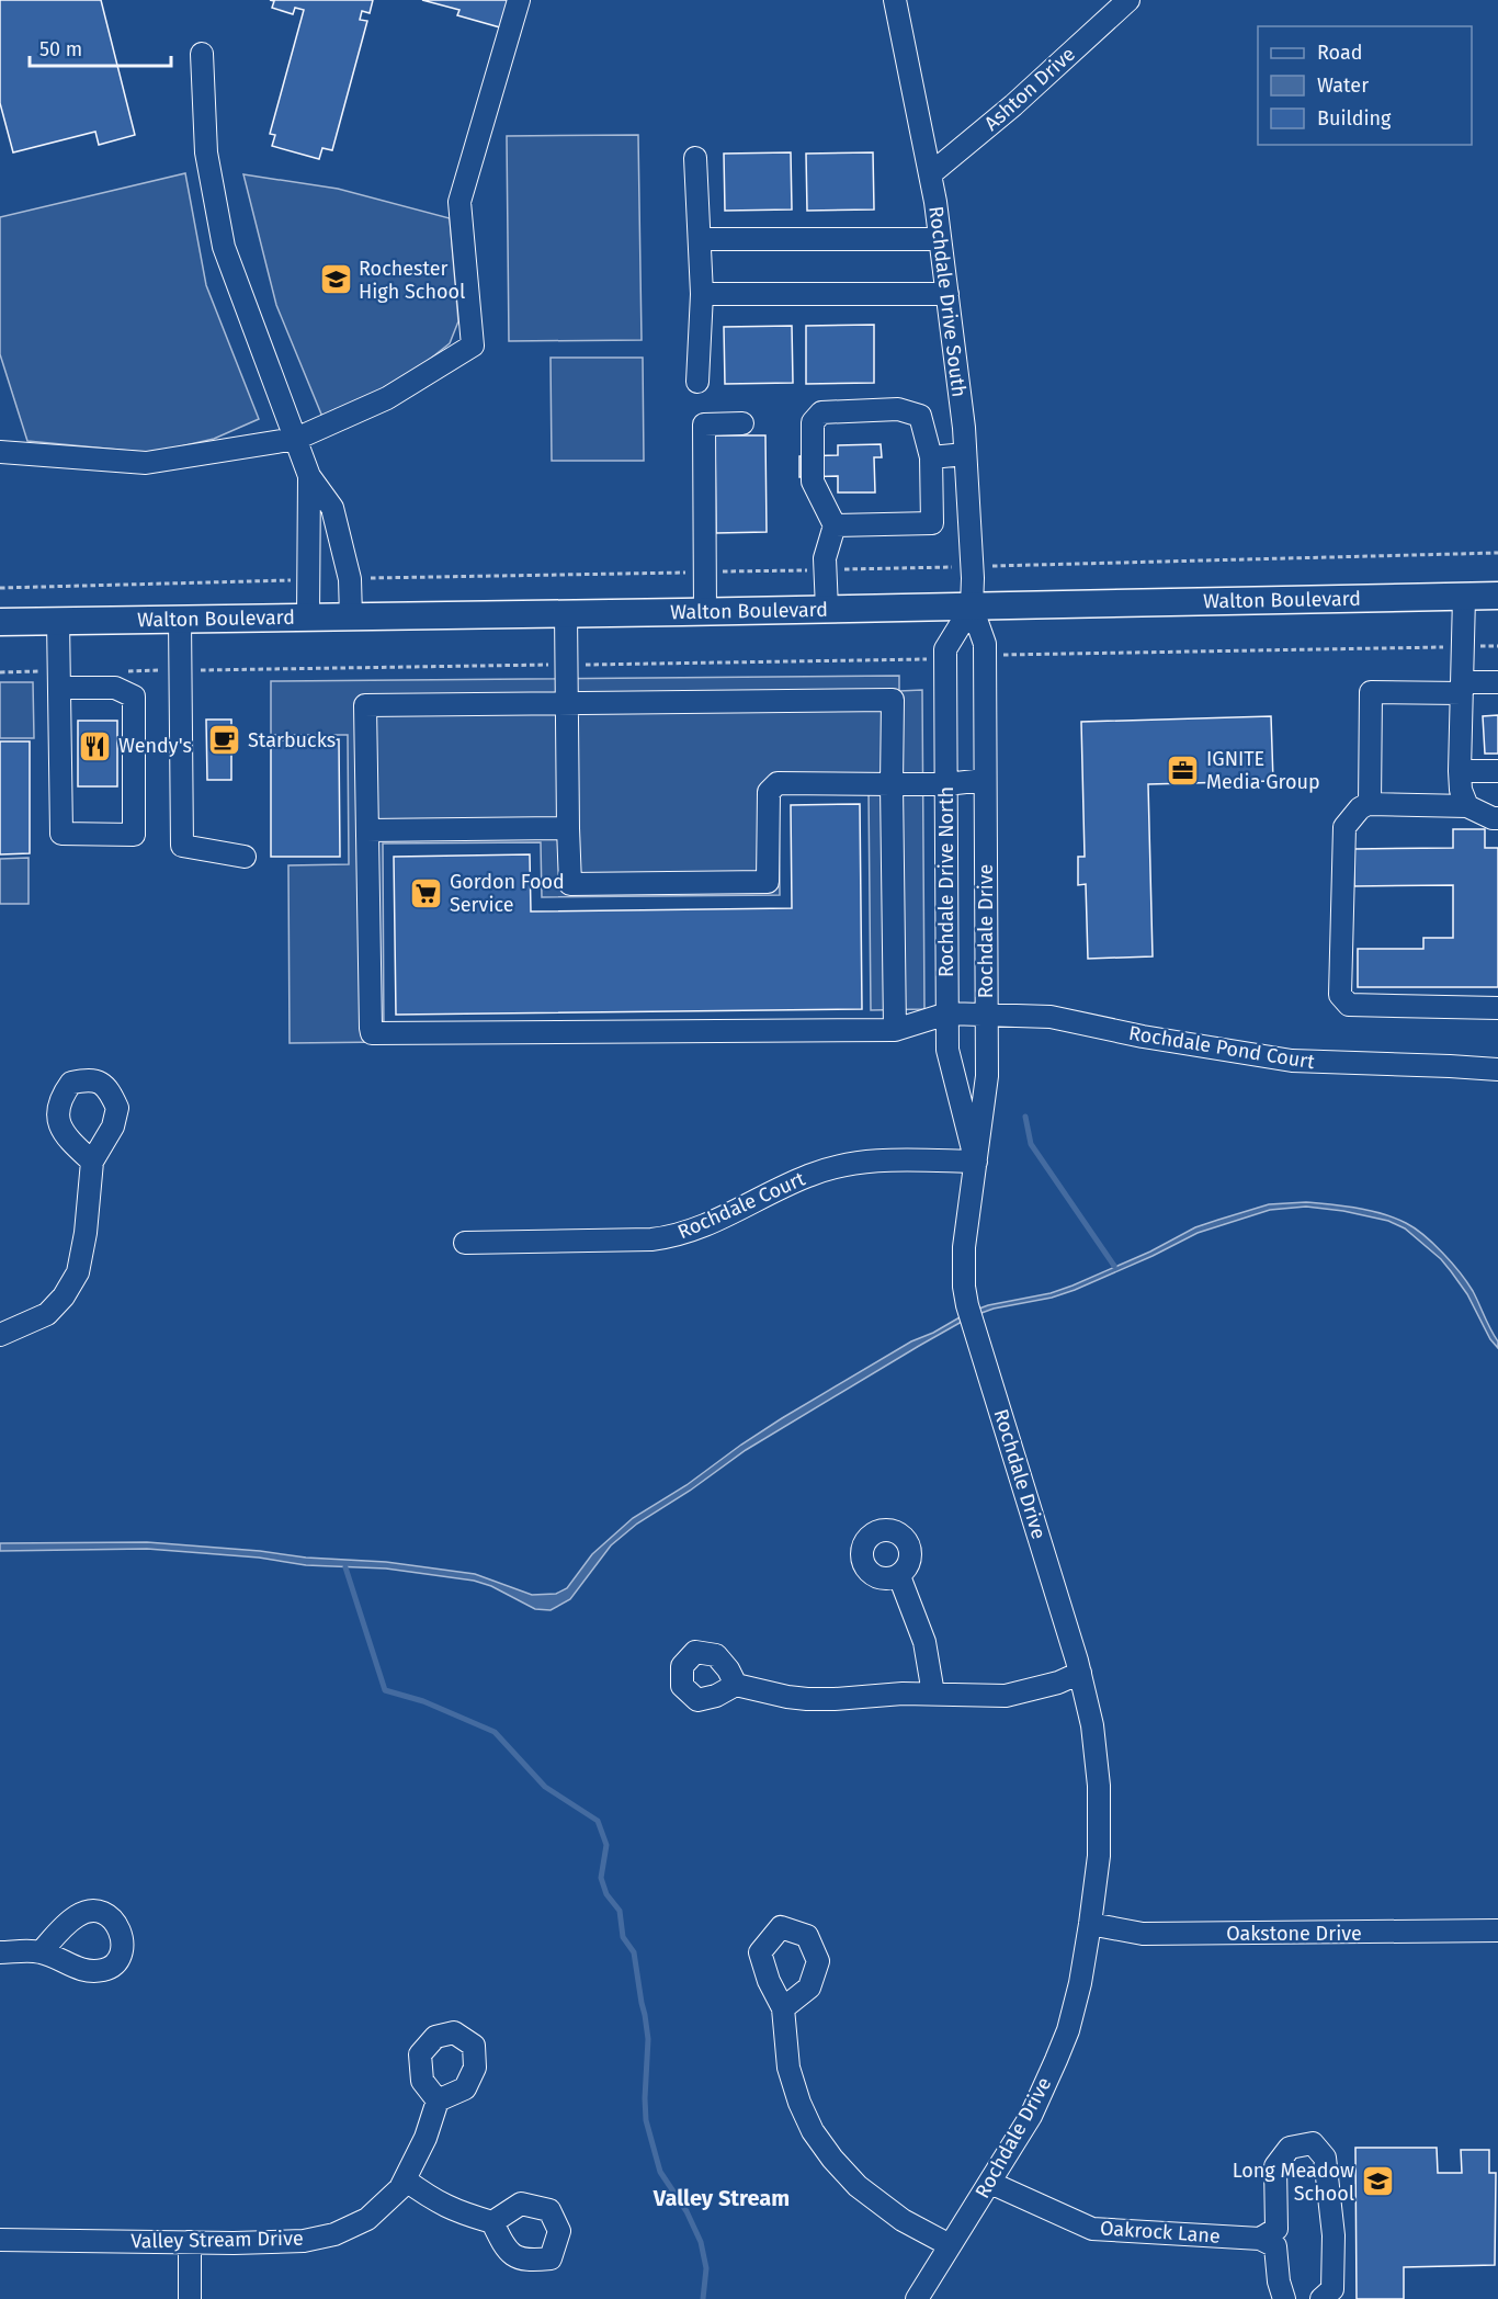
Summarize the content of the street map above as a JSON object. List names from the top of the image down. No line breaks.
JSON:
{"streets":{"main road":["Walton Boulevard"],"street":["Ashton Drive","Rochdale Drive South","Rochdale Drive North","Rochdale Drive","Rochdale Pond Court","Rochdale Court","Oakstone Drive","Oakrock Lane","Valley Stream Drive"]},"crossings":[["Ashton Drive","Rochdale Drive South"],["Rochdale Drive South","Walton Boulevard"],["Rochdale Drive South","Rochdale Drive North"],["Rochdale Drive South","Rochdale Drive"],["Walton Boulevard","Rochdale Drive North"],["Walton Boulevard","Rochdale Drive"],["Rochdale Drive North","Rochdale Drive"],["Rochdale Drive North","Rochdale Pond Court"],["Rochdale Drive North","Rochdale Court"],["Rochdale Drive","Rochdale Pond Court"],["Rochdale Drive","Rochdale Court"],["Rochdale Drive","Oakstone Drive"],["Rochdale Drive","Oakrock Lane"]],"districts":["Valley Stream"],"places":{"school or university":["Rochester High School","Long Meadow School"],"cafe":["Starbucks"],"restaurant":["Wendy's"],"office":["IGNITE Media Group"],"supermarket":["Gordon Food Service"]},"legend":["Road","Water","Building"],"scale_bar":"50 m"}
